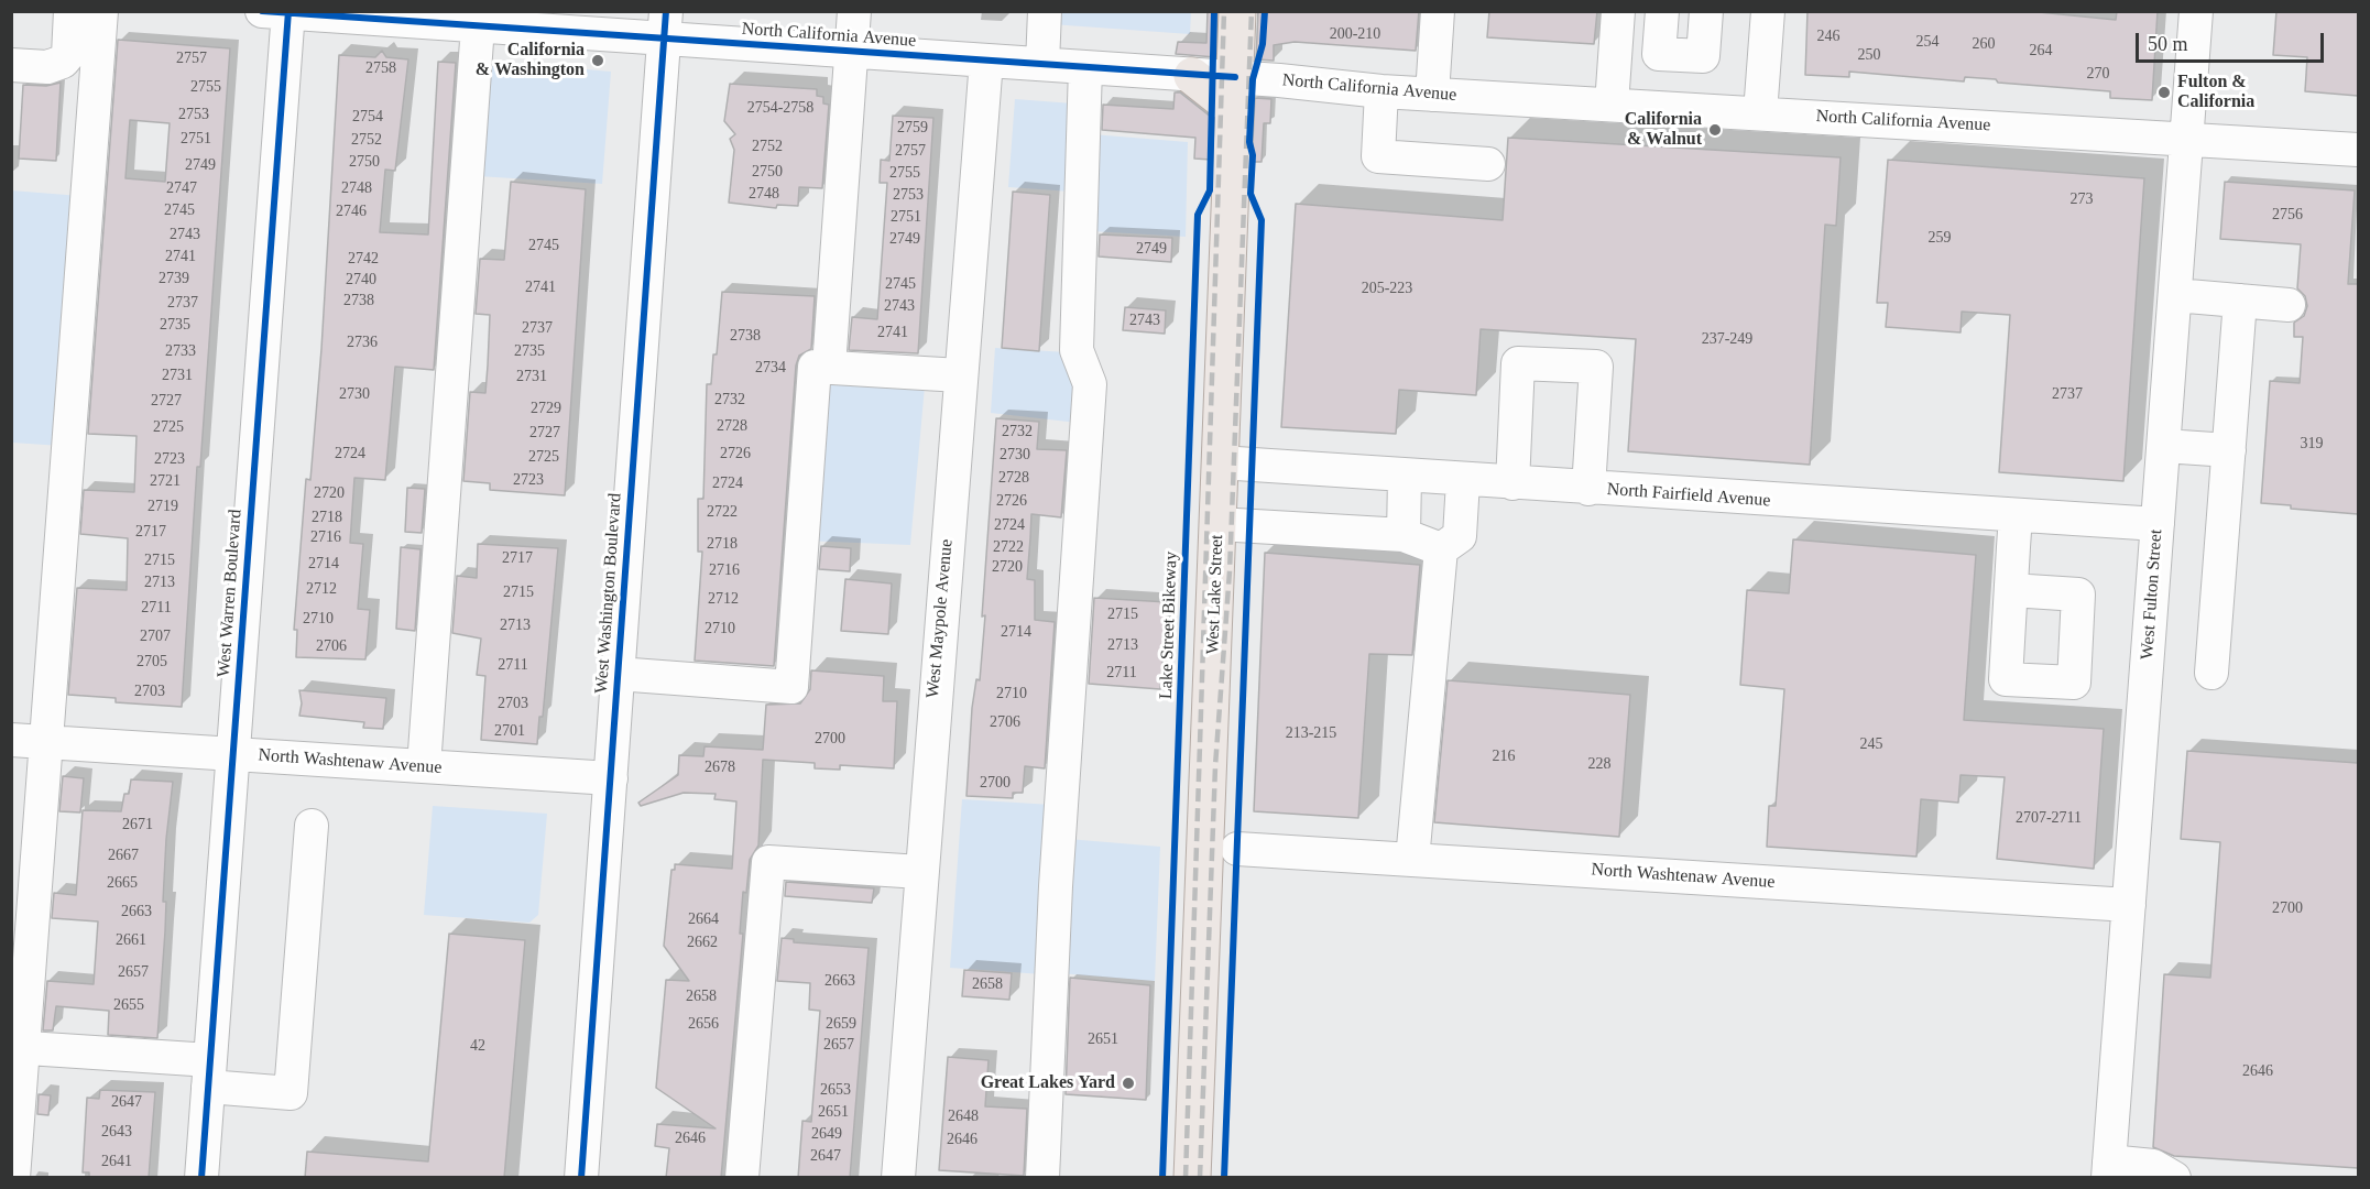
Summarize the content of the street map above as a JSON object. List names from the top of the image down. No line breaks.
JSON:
{"streets":{"main road":["West Lake Street"],"street":["North California Avenue","North Fairfield Avenue","West Warren Boulevard","West Washington Boulevard","West Fulton Street","West Maypole Avenue","North Washtenaw Avenue"],"cycle path":["Lake Street Bikeway"]},"crossings":[["North California Avenue","West Warren Boulevard"],["North California Avenue","West Washington Boulevard"],["North California Avenue","West Lake Street"],["North California Avenue","West Fulton Street"],["North California Avenue","West Maypole Avenue"],["North Fairfield Avenue","West Lake Street"],["North Fairfield Avenue","West Fulton Street"],["West Warren Boulevard","North Washtenaw Avenue"],["West Washington Boulevard","North Washtenaw Avenue"],["West Lake Street","North Washtenaw Avenue"],["West Fulton Street","North Washtenaw Avenue"]],"places":["California & Washington","Fulton & California","California & Walnut","Great Lakes Yard"],"house_numbers":["200-210","246","254","260","264","250","2757","2758","270","2755","2754-2758","2753","2754","2759","2751","2752","2752","2757","2750","2749","2750","2755","2747","2748","2748","2753","273","2745","2746","2756","2751","2743","259","2749","2745","2749","2741","2742","2739","2740","2745","2741","205-223","2738","2737","2743","2743","2735","2737","2741","2738","237-249","2736","2733","2735","2734","2731","2731","2730","2737","2732","2727","2729","2728","2725","2732","2727","319","2724","2726","2730","2725","2723","2728","2723","2721","2724","2720","2726","2719","2722","2718","2724","2717","2716","2718","2722","2717","2715","2714","2720","2716","2713","2712","2715","2712","2711","2715","2710","2713","2710","2714","2707","2713","2706","2705","2711","2711","2703","2710","2703","2706","2701","213-215","2700","245","216","228","2678","2700","2707-2711","2671","2667","2665","2700","2663","2664","2661","2662","2657","2663","2658","2658","2655","2656","2659","2651","2657","42","2646","2653","2647","2651","2648","2643","2649","2646","2646","2647","2641"],"scale_bar":"50 m"}
